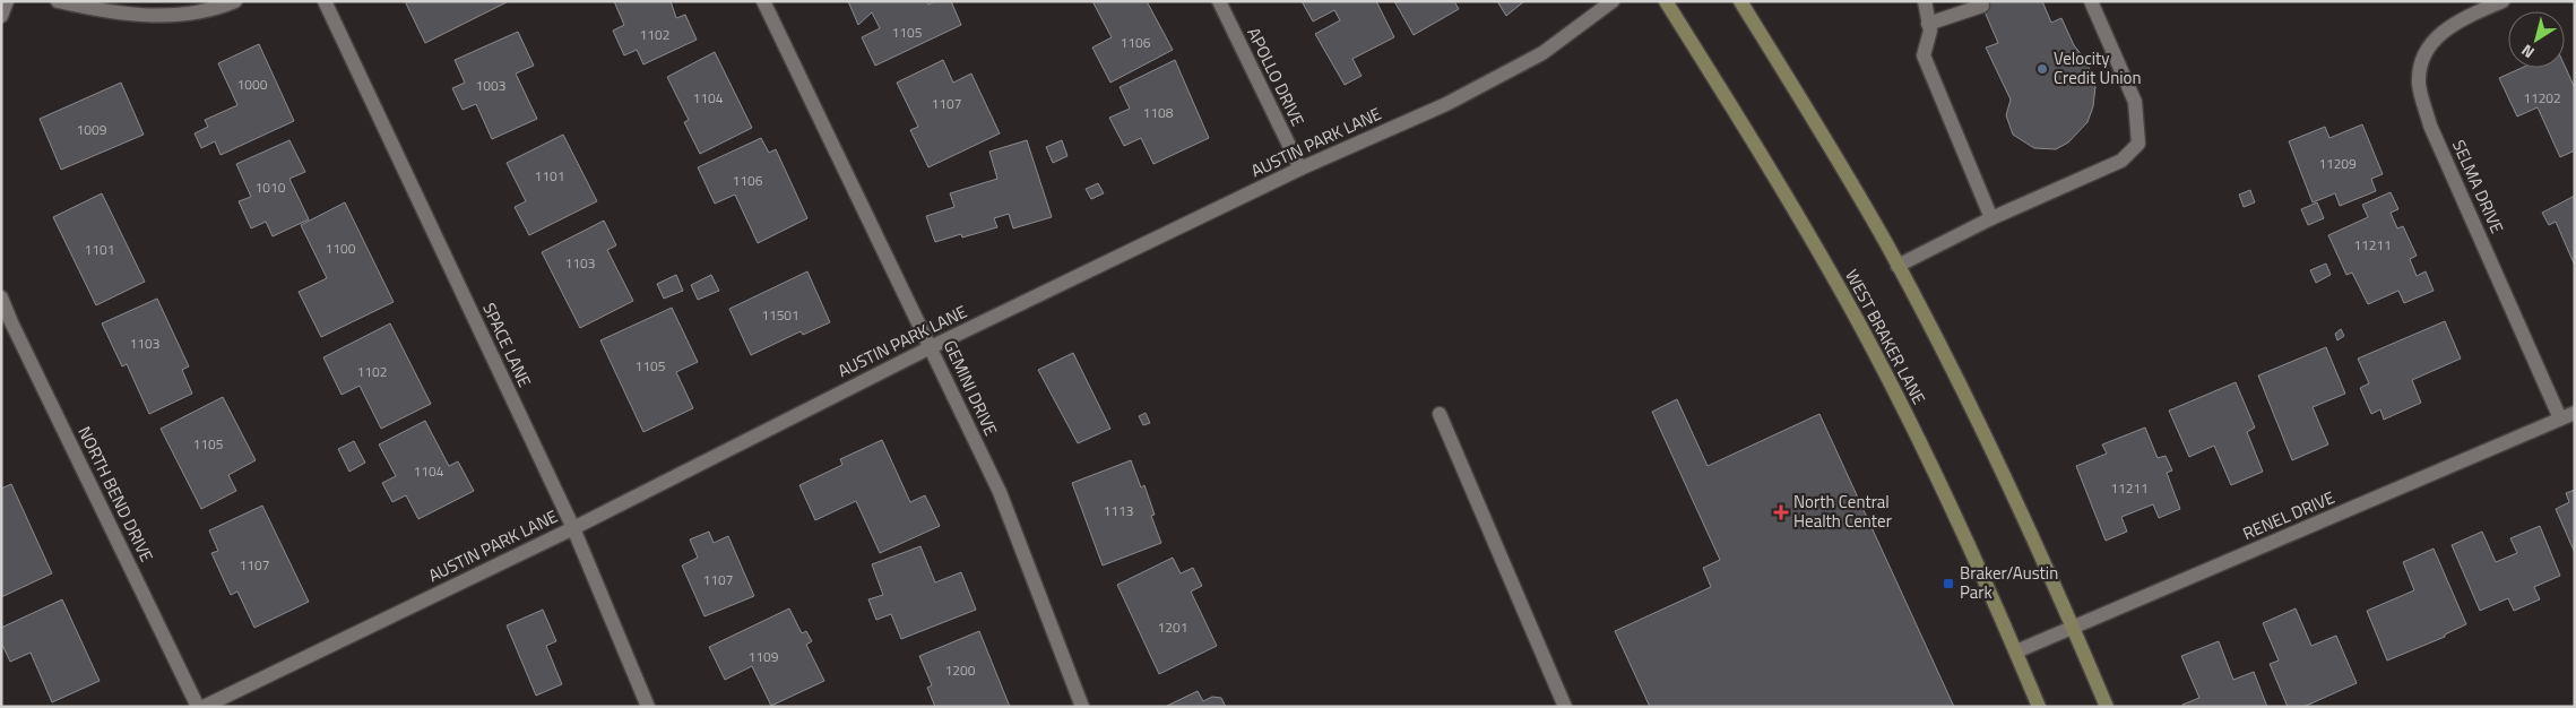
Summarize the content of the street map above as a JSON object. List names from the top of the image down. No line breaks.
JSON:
{"streets":{"main road":["WEST BRAKER LANE"],"street":["APOLLO DRIVE","AUSTIN PARK LANE","SELMA DRIVE","SPACE LANE","GEMINI DRIVE","NORTH BEND DRIVE","RENEL DRIVE"]},"crossings":[["APOLLO DRIVE","AUSTIN PARK LANE"],["AUSTIN PARK LANE","SPACE LANE"],["AUSTIN PARK LANE","GEMINI DRIVE"],["SELMA DRIVE","RENEL DRIVE"],["WEST BRAKER LANE","RENEL DRIVE"]],"places":{"other":["Velocity Credit Union"],"health":["North Central Health Center"],"transit":["Braker/Austin Park"]},"house_numbers":["1105","1102","1106","1000","1003","1104","11202","1107","1108","1009","11209","1101","1106","1010","11211","1100","1101","1103","11501","1103","1105","1102","1105","1104","11211","1113","1107","1107","1201","1109","1200"],"north":"bottom left"}
